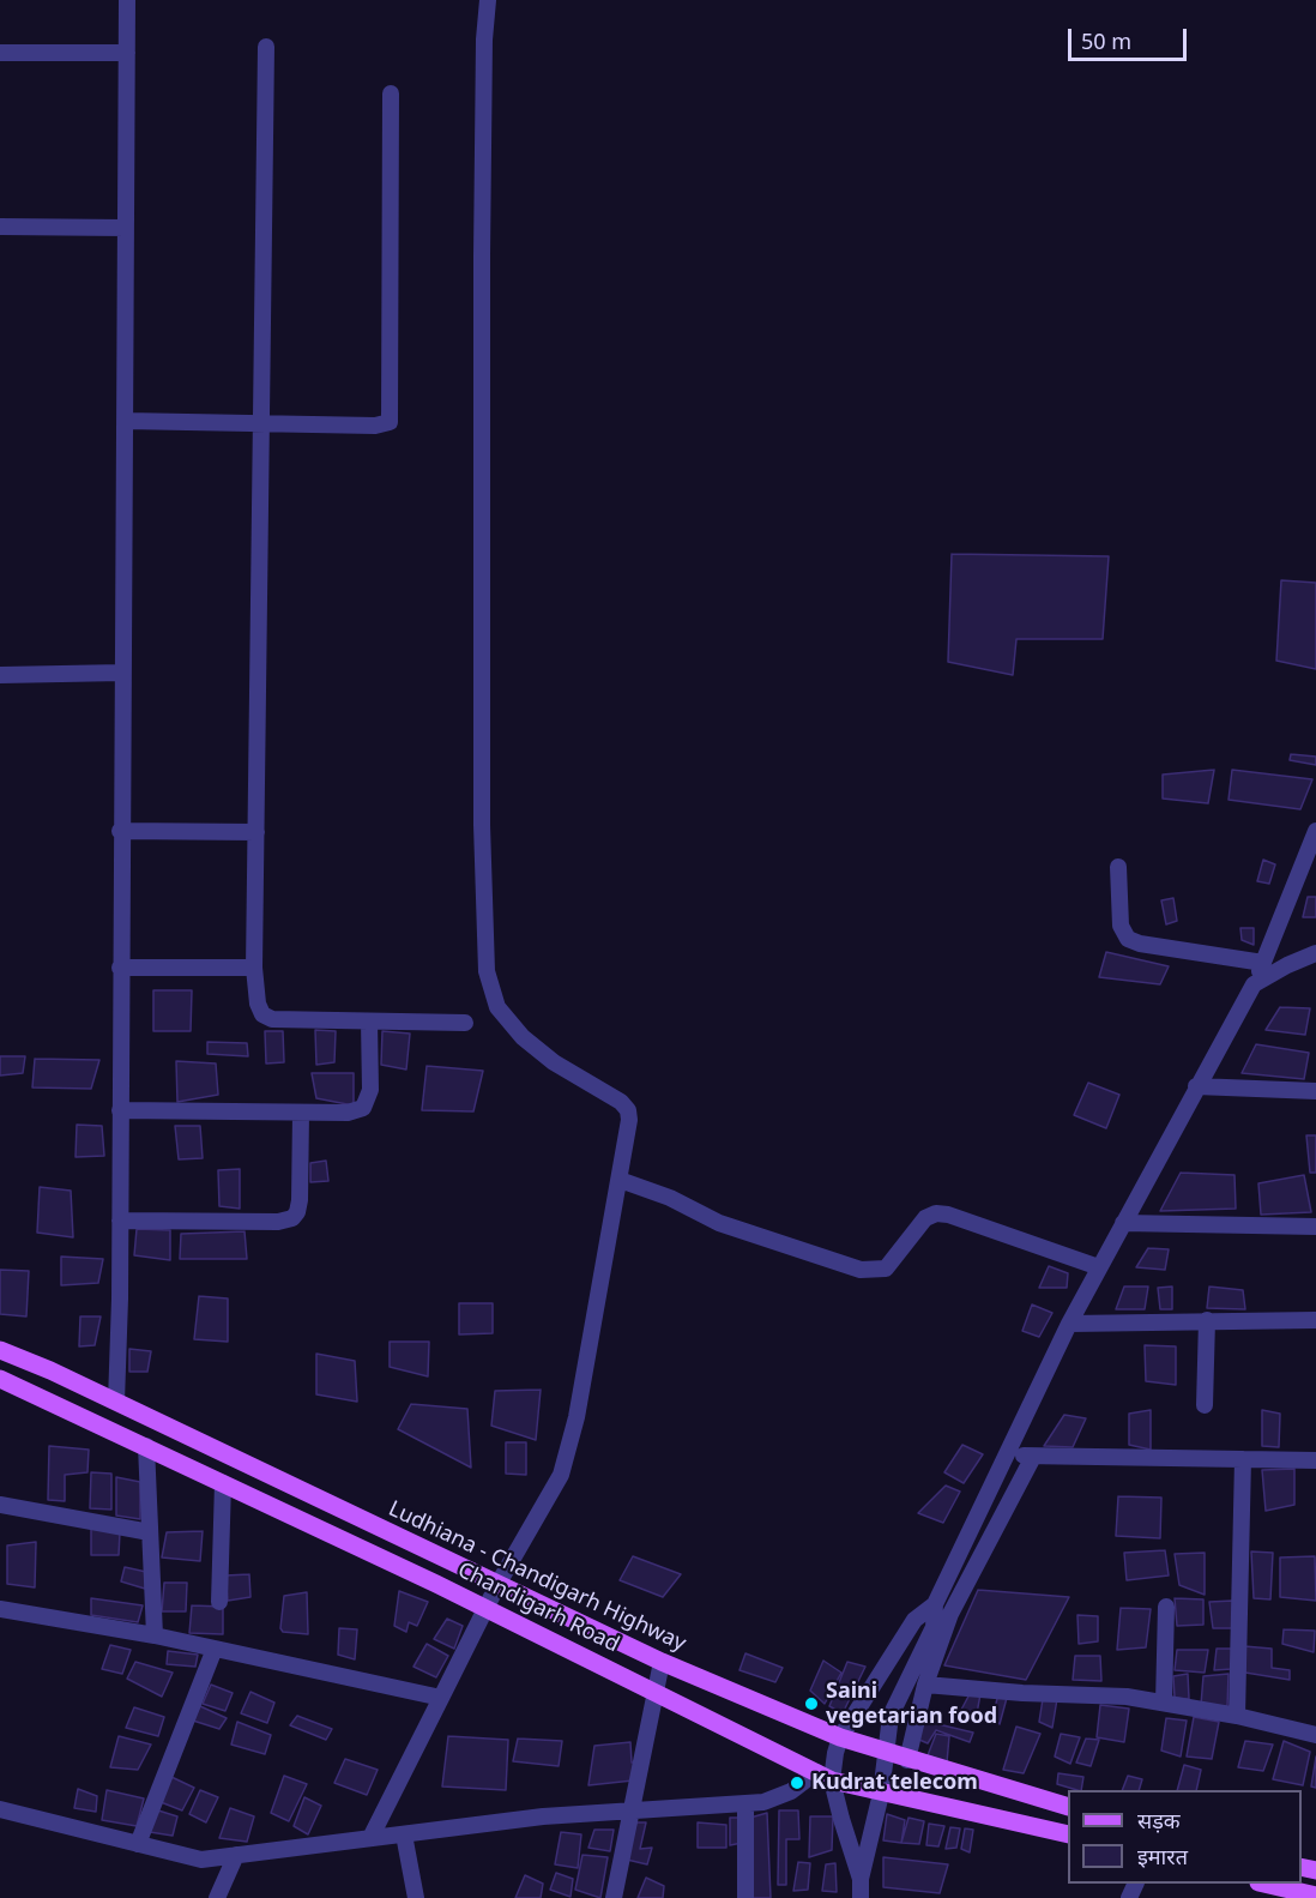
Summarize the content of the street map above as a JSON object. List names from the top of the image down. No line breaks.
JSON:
{"streets":{"main road":["Ludhiana - Chandigarh Highway","Chandigarh Road"]},"places":["Saini vegetarian food","Kudrat telecom"],"legend":["सड़क","इमारत"],"scale_bar":"50 m"}
